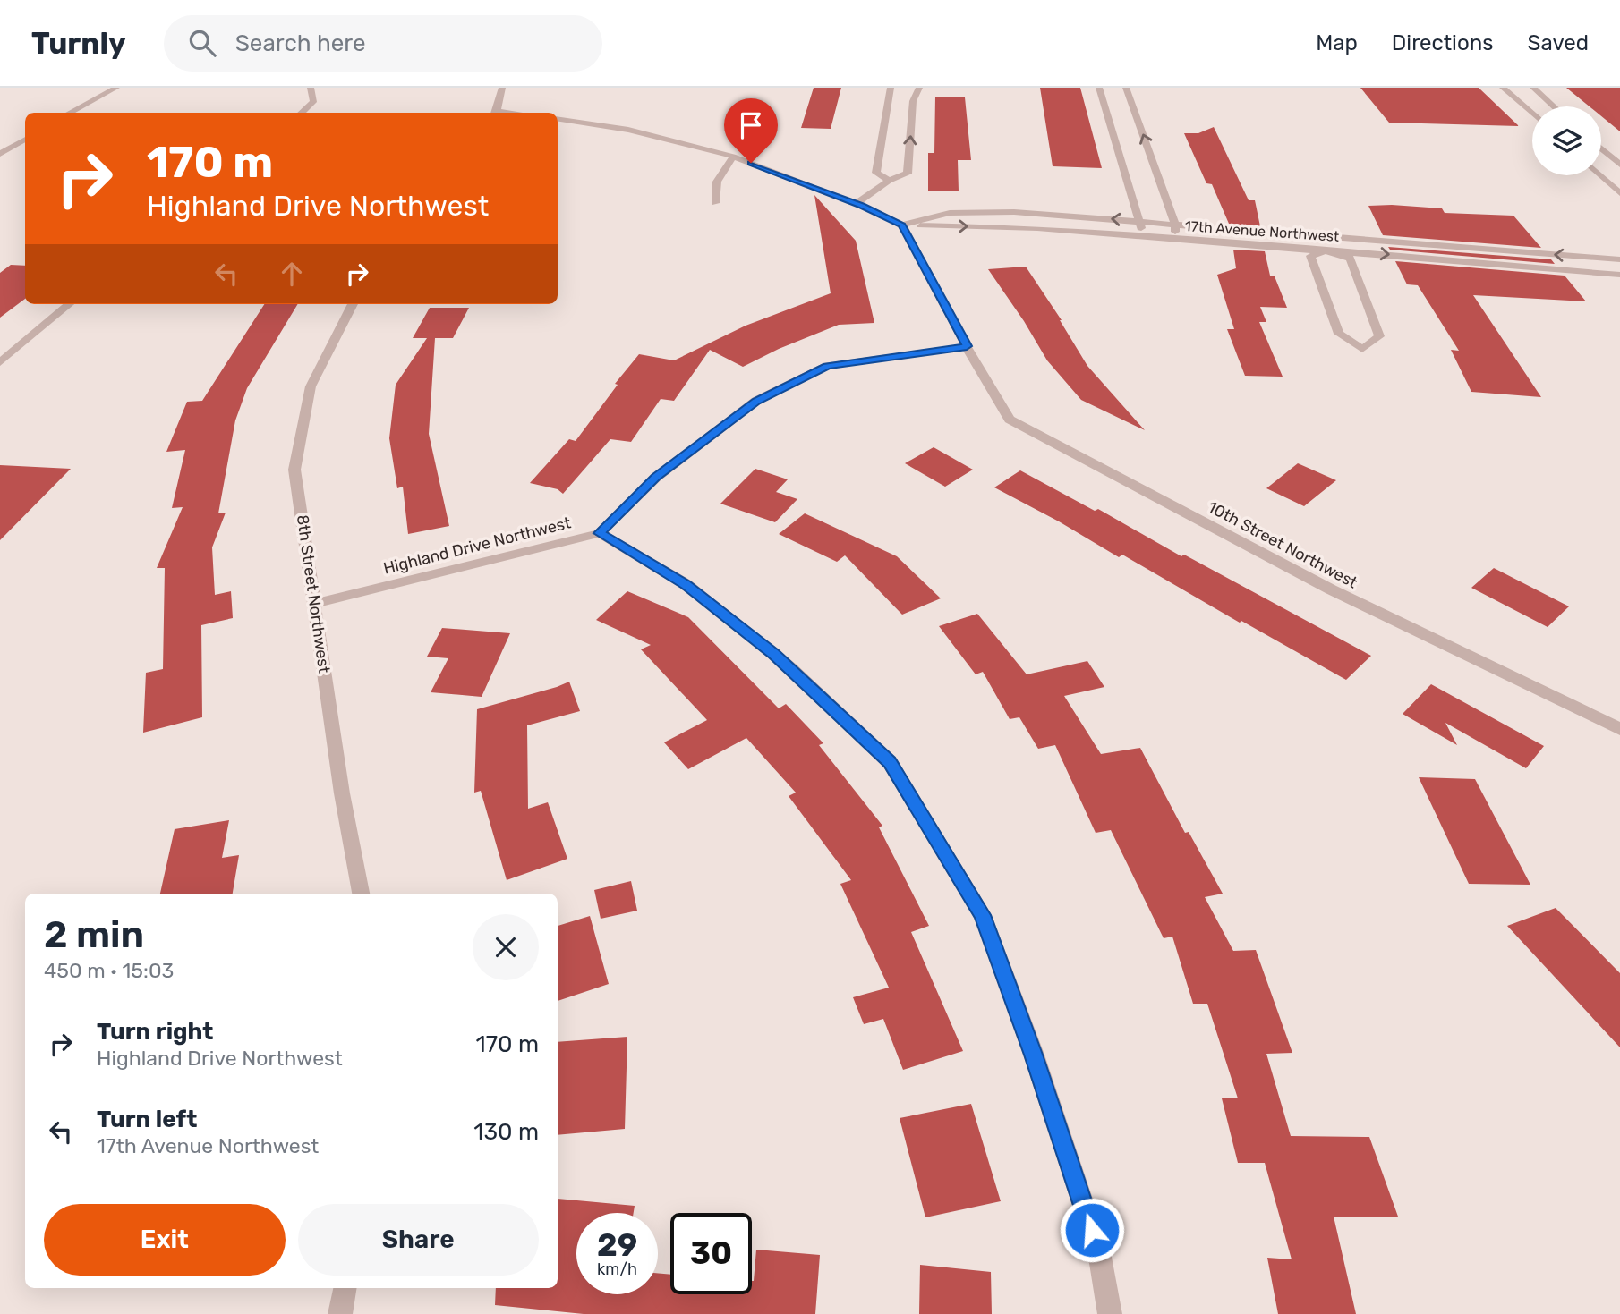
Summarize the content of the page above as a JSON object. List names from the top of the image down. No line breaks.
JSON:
{"streets":{"street":["17th Avenue Northwest","10th Street Northwest","Highland Drive Northwest","8th Street Northwest"]},"crossings":[["Highland Drive Northwest","8th Street Northwest"]],"page":{"header":"Turnly","search":"Search here","nav":["Map","Directions","Saved"],"turn":["170 m","Highland Drive Northwest"],"heading":["2 min","450 m · 15:03"],"list":[{"name":"Turn right","note":"Highland Drive Northwest","value":"170 m"},{"name":"Turn left","note":"17th Avenue Northwest","value":"130 m"}],"buttons":["Exit","Share"],"speed":"29 km/h","limit":"30"}}
